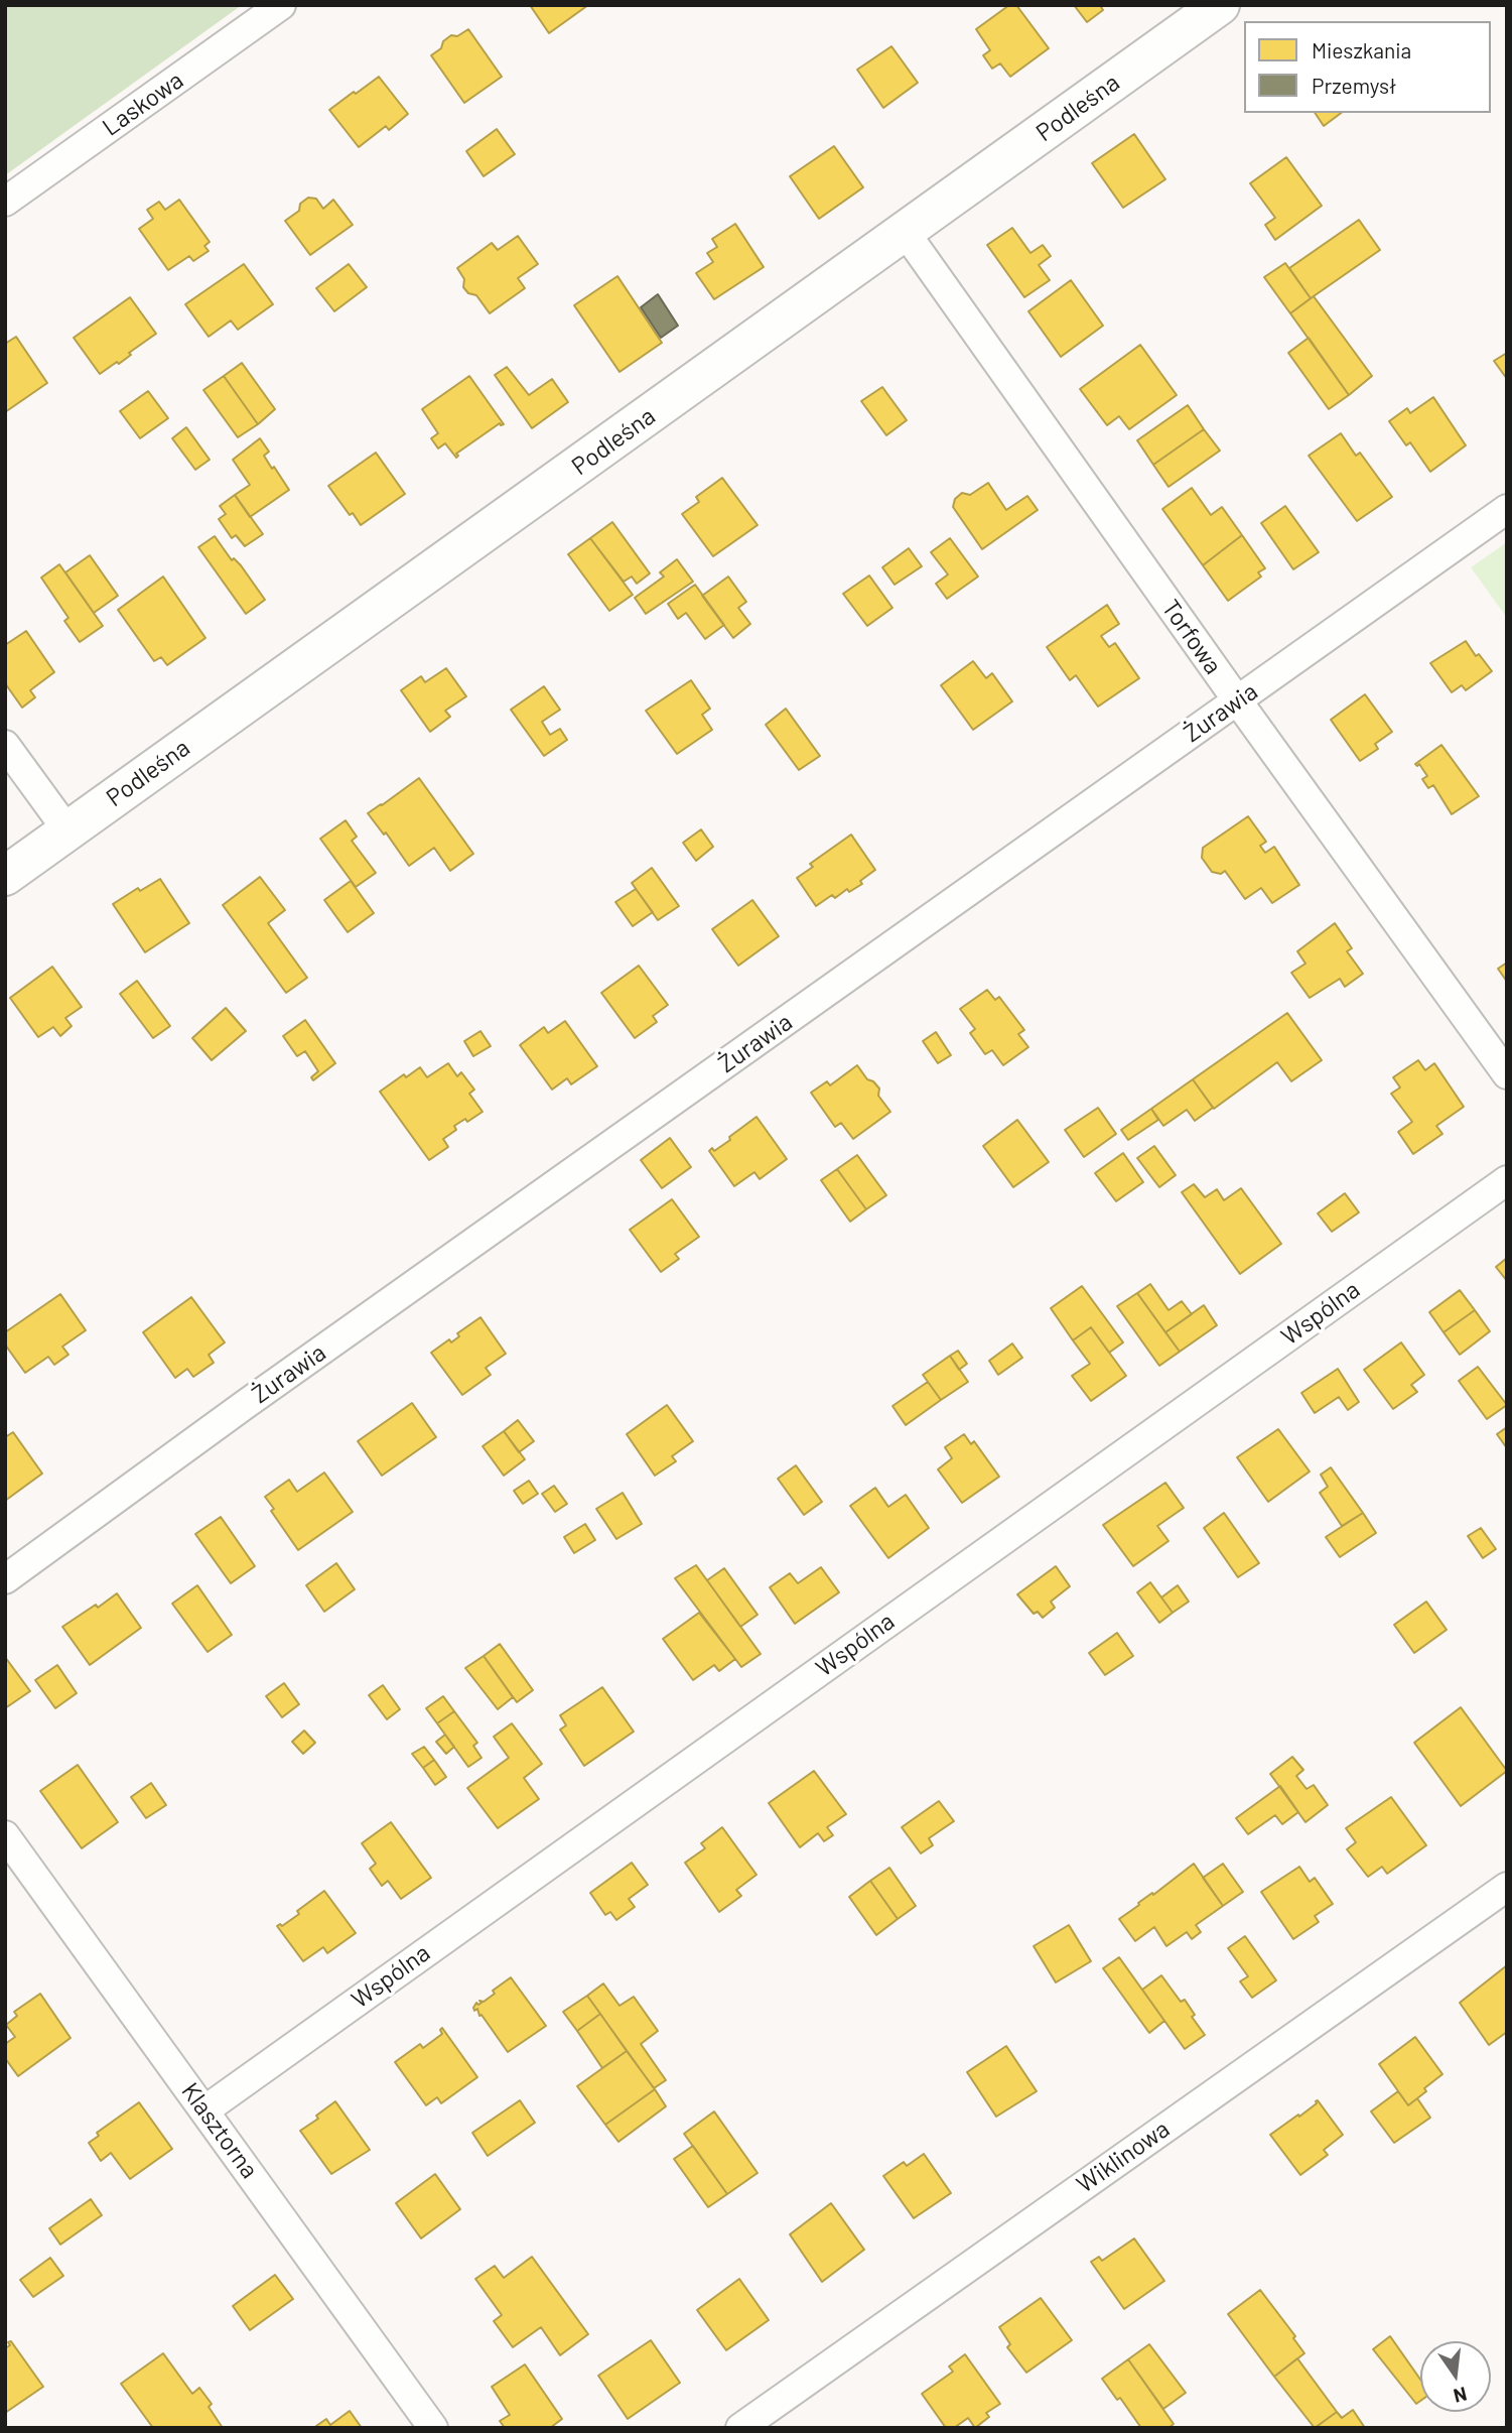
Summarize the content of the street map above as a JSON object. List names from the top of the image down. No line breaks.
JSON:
{"streets":{"street":["Laskowa","Podleśna","Torfowa","Żurawia","Wspólna","Klasztorna","Wiklinowa"]},"crossings":[["Podleśna","Torfowa"],["Torfowa","Żurawia"],["Wspólna","Klasztorna"]],"legend":["Mieszkania","Przemysł"],"north":"bottom"}
